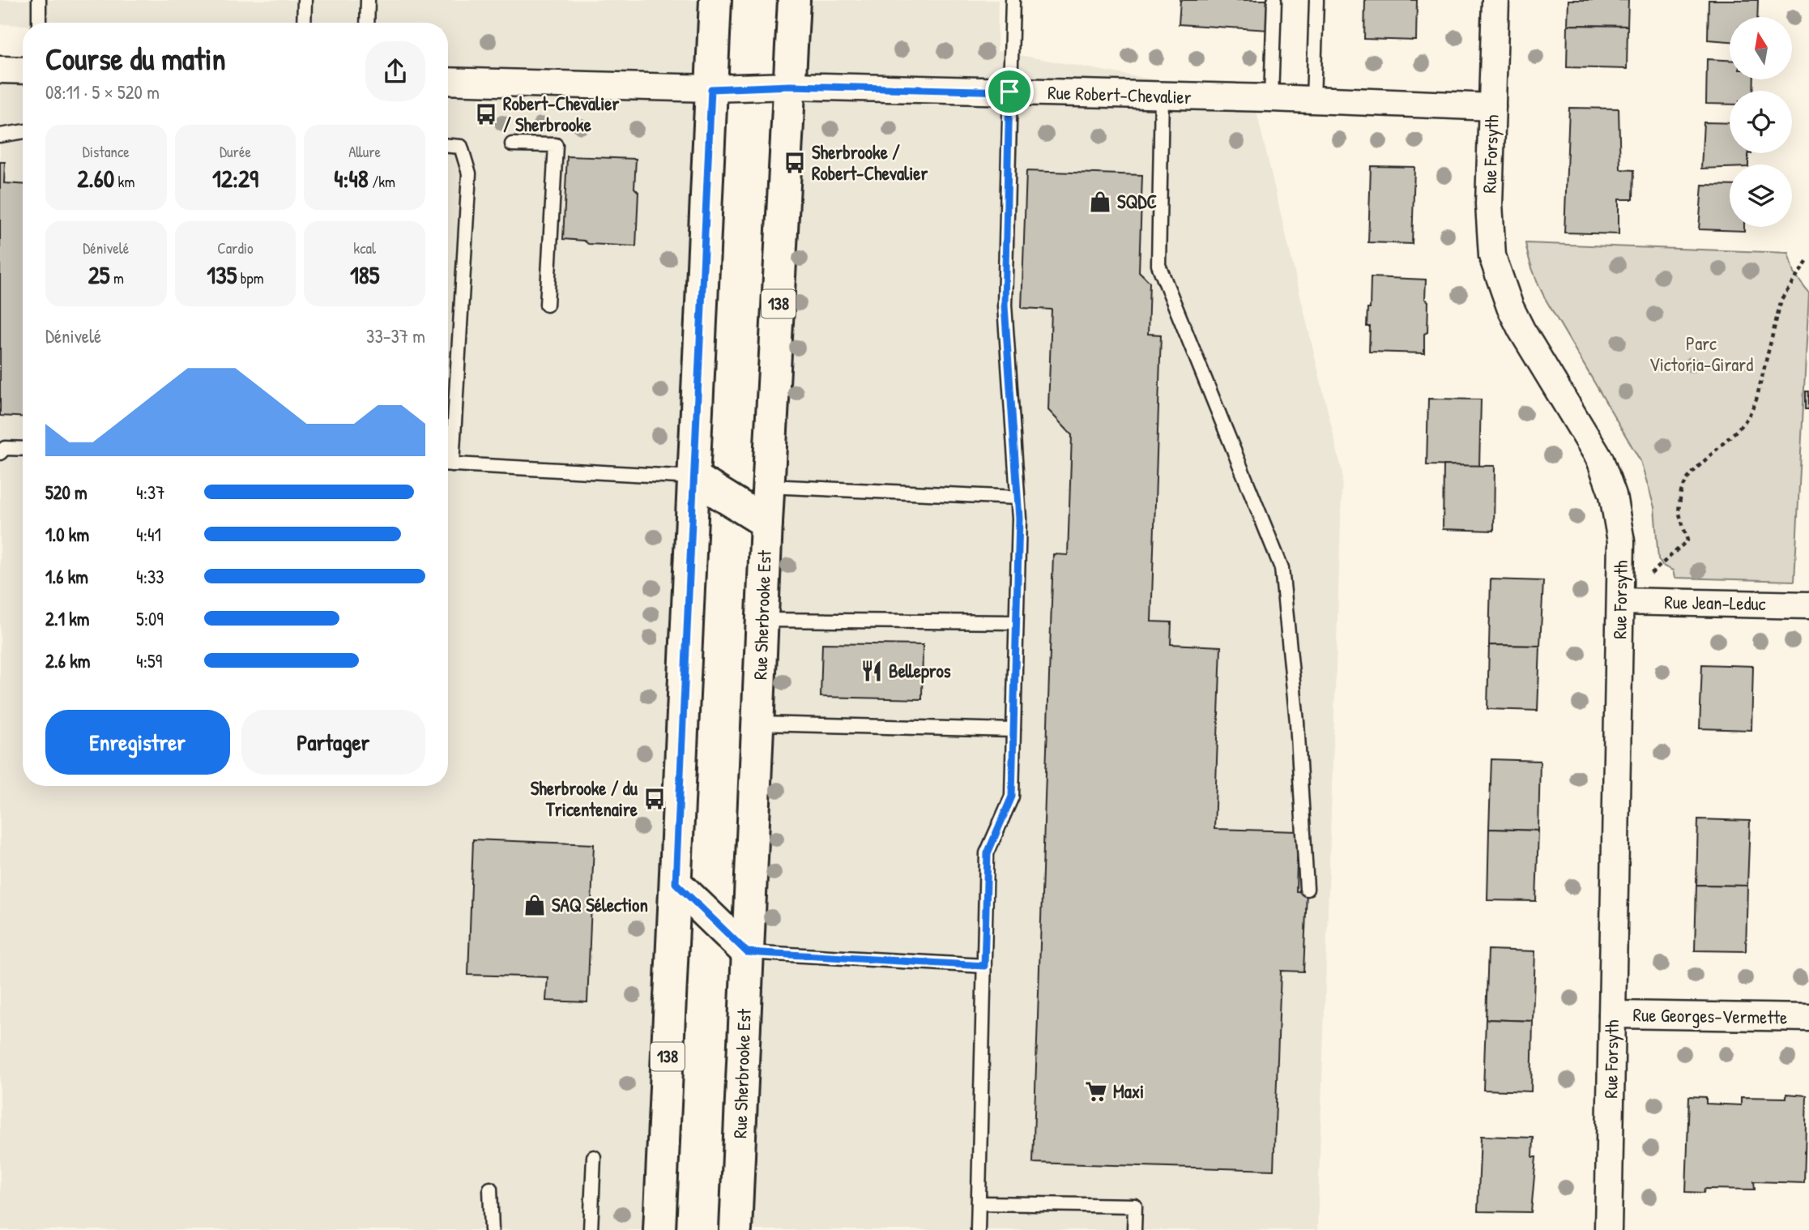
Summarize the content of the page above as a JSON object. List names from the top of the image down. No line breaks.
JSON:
{"streets":{"main road":["138","Rue Sherbrooke Est"],"street":["Rue Robert-Chevalier","Rue Forsyth","Rue Jean-Leduc","Rue Georges-Vermette"]},"crossings":[["Rue Robert-Chevalier","Rue Forsyth"],["Rue Robert-Chevalier","138"],["Rue Robert-Chevalier","Rue Sherbrooke Est"],["Rue Forsyth","Rue Jean-Leduc"],["Rue Forsyth","Rue Georges-Vermette"]],"parks":["Parc Victoria-Girard"],"places":{"bus stop":["Robert-Chevalier / Sherbrooke","Sherbrooke / Robert-Chevalier","Sherbrooke / du Tricentenaire"],"shop":["SQDC","SAQ Sélection"],"restaurant":["Bellepros"],"supermarket":["Maxi"]},"north":"top","page":{"heading":["Course du matin","08:11 · 5 × 520 m"],"stats":[["Distance","2.60 km"],["Durée","12:29"],["Allure","4:48 /km"],["Dénivelé","25 m"],["Cardio","135 bpm"],["kcal","185"]],"chart":["Dénivelé","33–37 m"],"list":[{"name":"520 m","note":"4:37"},{"name":"1.0 km","note":"4:41"},{"name":"1.6 km","note":"4:33"},{"name":"2.1 km","note":"5:09"},{"name":"2.6 km","note":"4:59"}],"buttons":["Enregistrer","Partager"]}}
